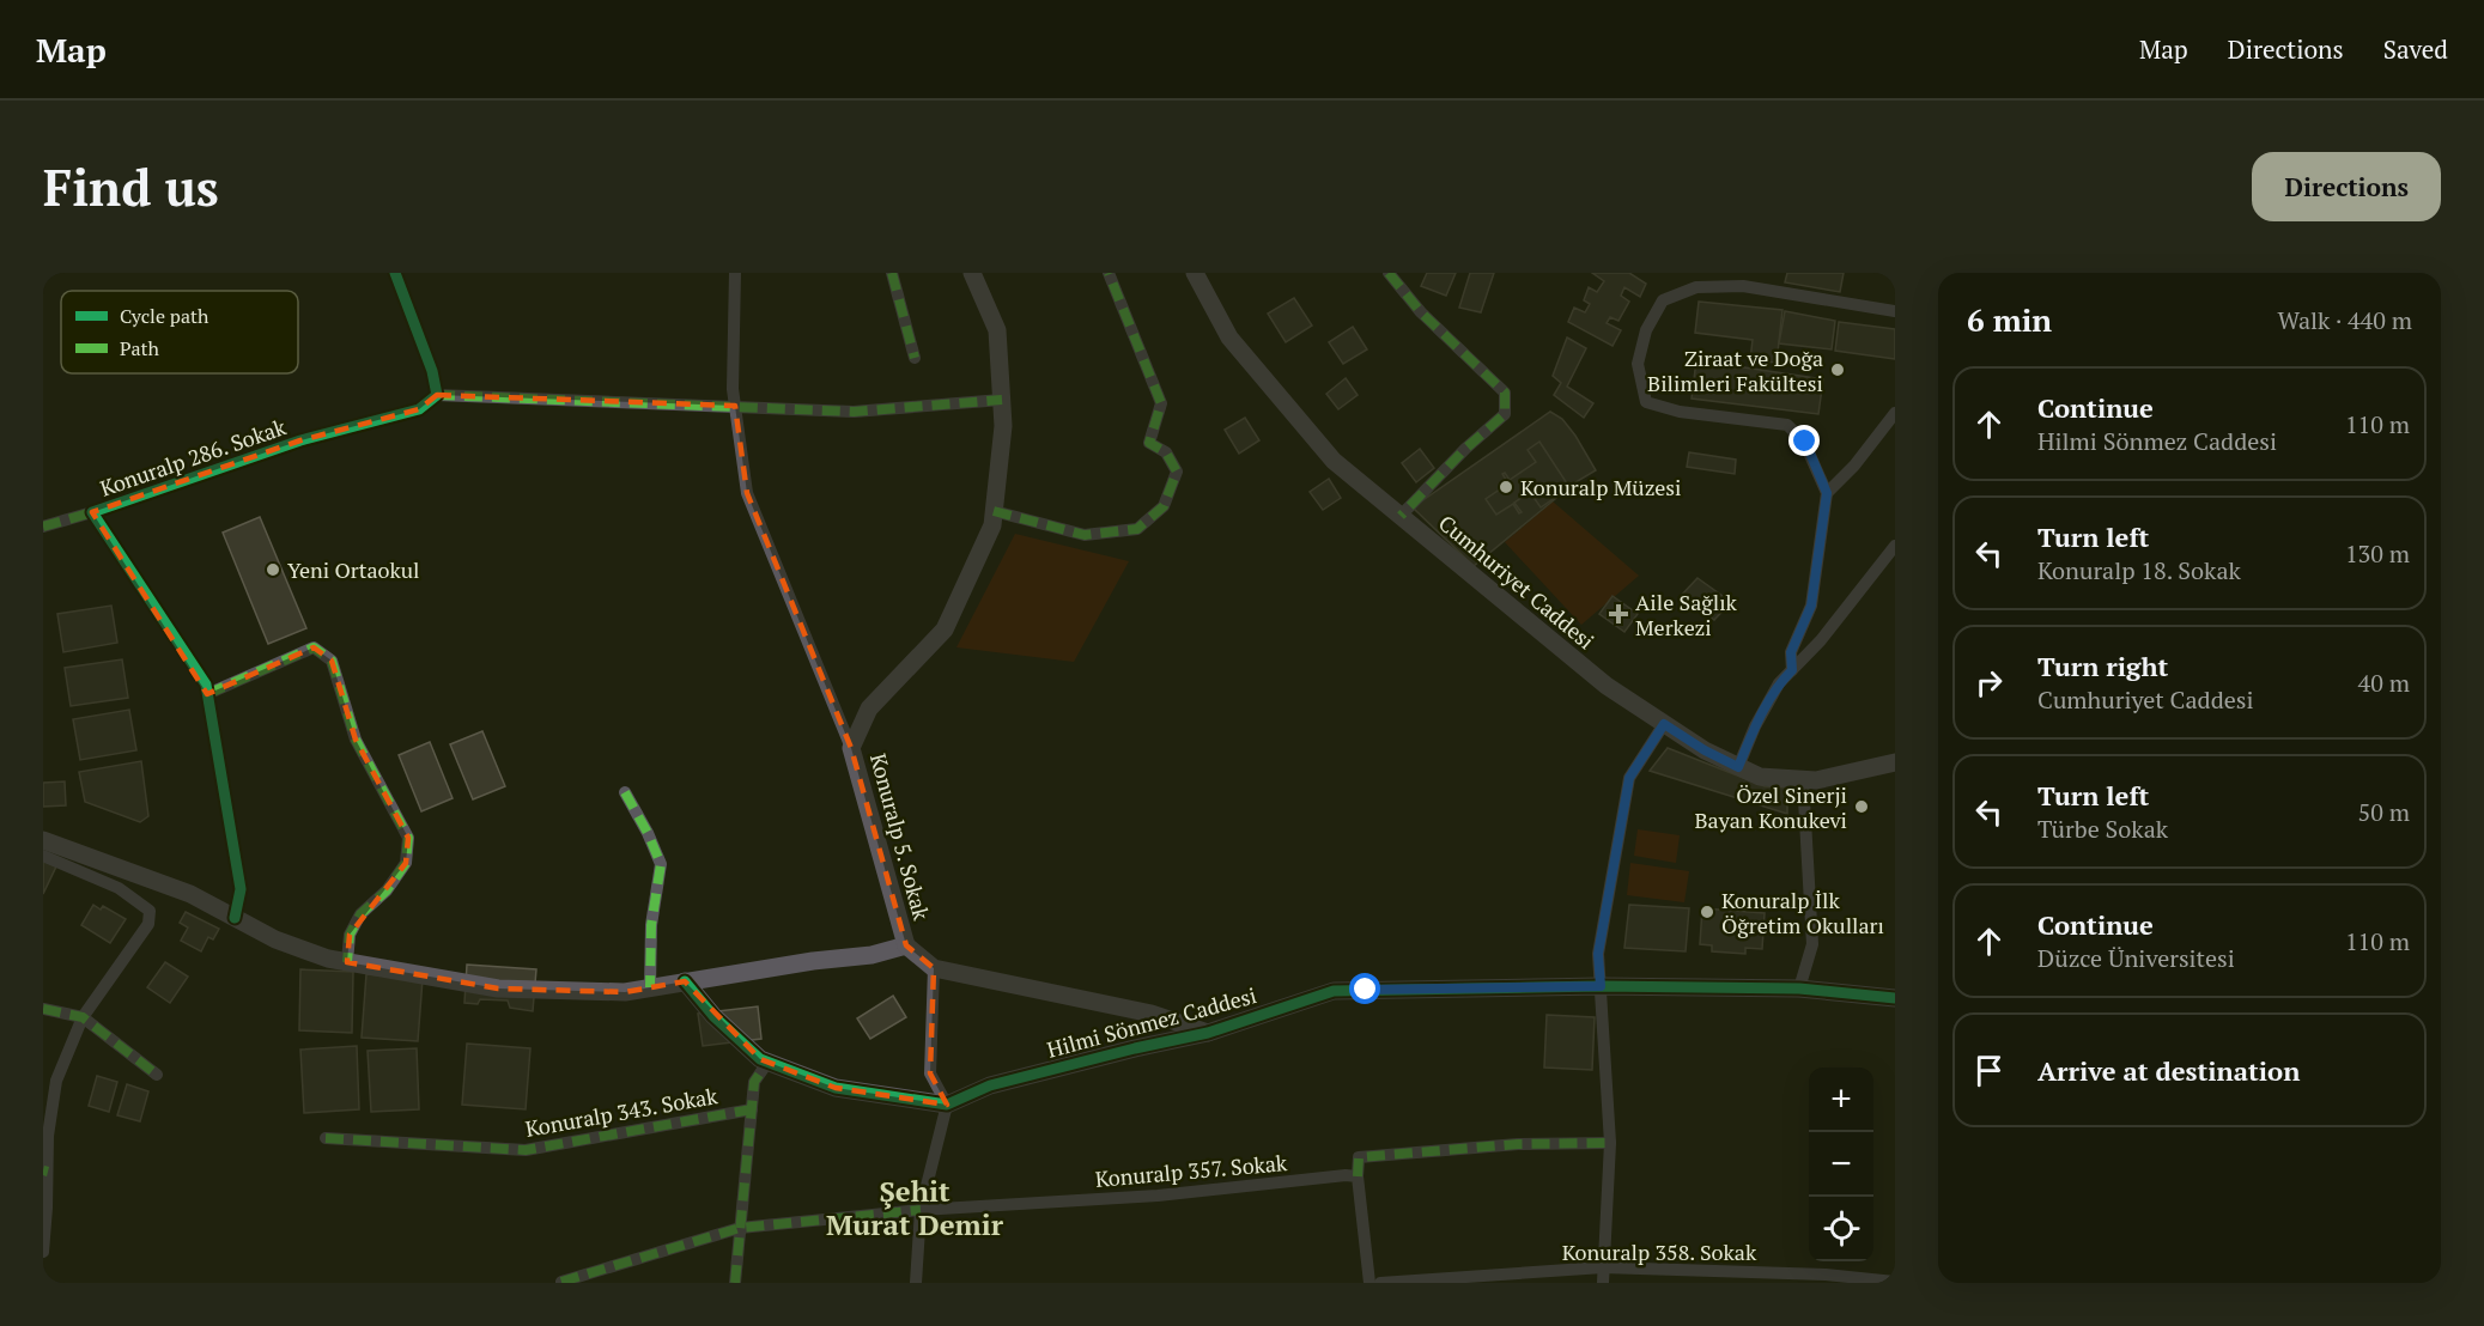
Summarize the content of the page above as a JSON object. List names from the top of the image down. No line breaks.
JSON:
{"streets":{"street":["Konuralp 286. Sokak","Cumhuriyet Caddesi","Konuralp 5. Sokak","Hilmi Sönmez Caddesi","Konuralp 343. Sokak","Konuralp 357. Sokak","Konuralp 358. Sokak"]},"crossings":[["Konuralp 5. Sokak","Hilmi Sönmez Caddesi"]],"districts":["Şehit Murat Demir"],"places":{"other":["Ziraat ve Doğa Bilimleri Fakültesi","Konuralp Müzesi","Yeni Ortaokul","Özel Sinerji Bayan Konukevi","Konuralp İlk Öğretim Okulları"],"health":["Aile Sağlık Merkezi"]},"legend":["Cycle path","Path"],"page":{"header":"Map","nav":["Map","Directions","Saved"],"buttons":"Directions","title":"Find us","heading":["6 min","Walk · 440 m"],"list":[["Continue","Hilmi Sönmez Caddesi","110 m"],["Turn left","Konuralp 18. Sokak","130 m"],["Turn right","Cumhuriyet Caddesi","40 m"],["Turn left","Türbe Sokak","50 m"],["Continue","Düzce Üniversitesi","110 m"],"Arrive at destination"],"map_buttons":["+","−"]}}
